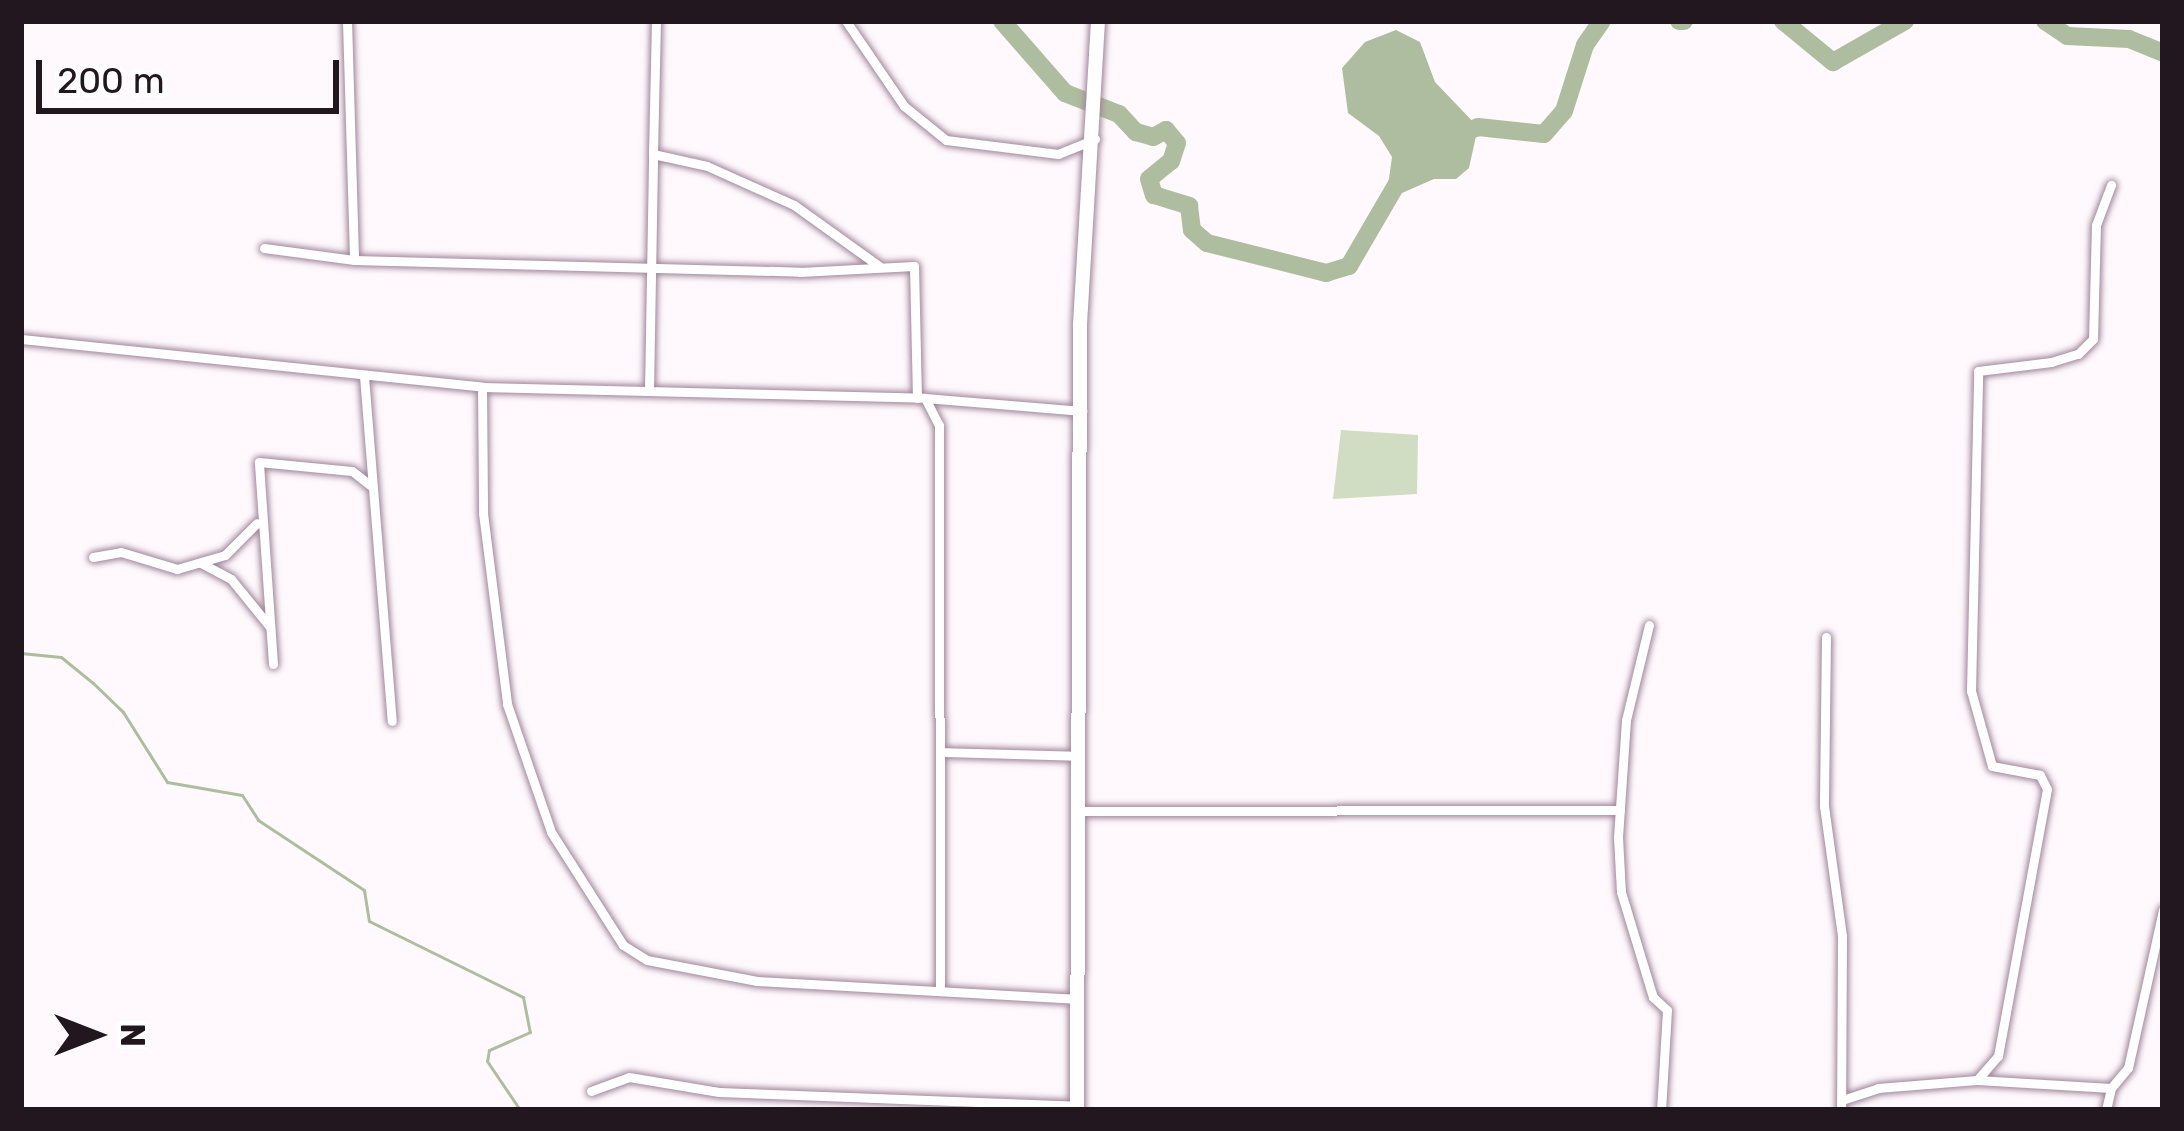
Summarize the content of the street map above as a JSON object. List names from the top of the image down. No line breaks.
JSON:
{"scale_bar":"200 m","north":"right"}
